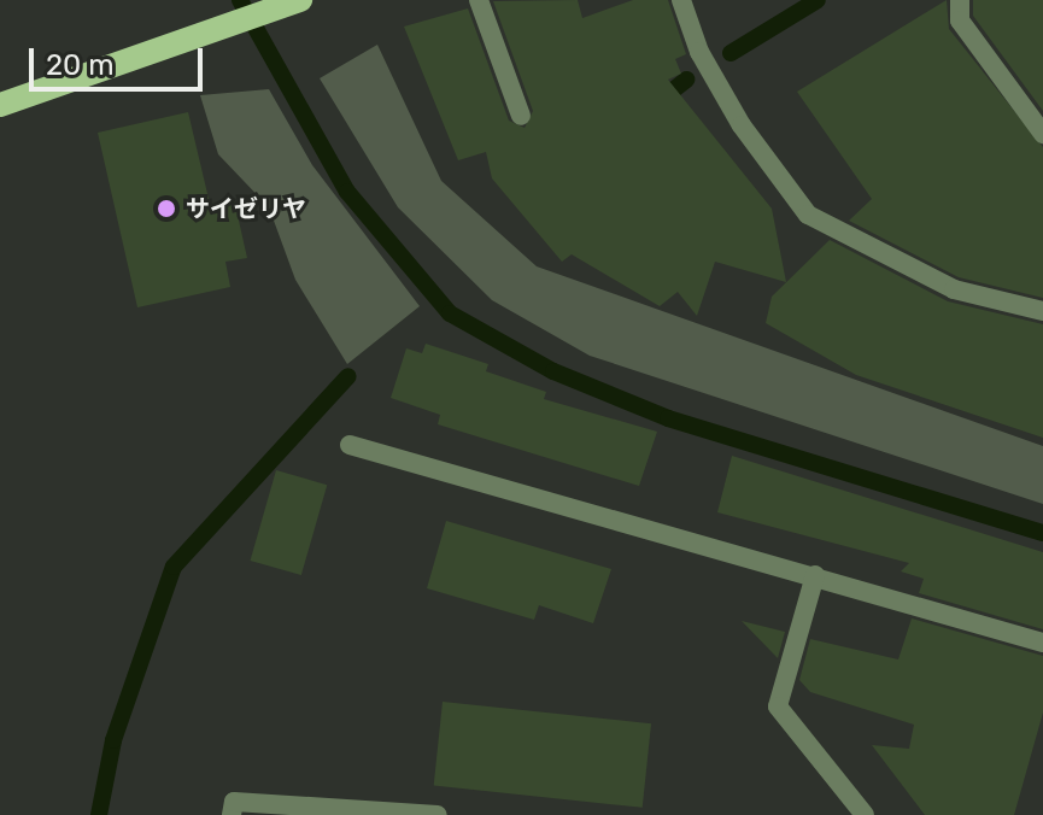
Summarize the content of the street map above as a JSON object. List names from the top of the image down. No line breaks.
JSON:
{"places":["サイゼリヤ"],"scale_bar":"20 m"}
